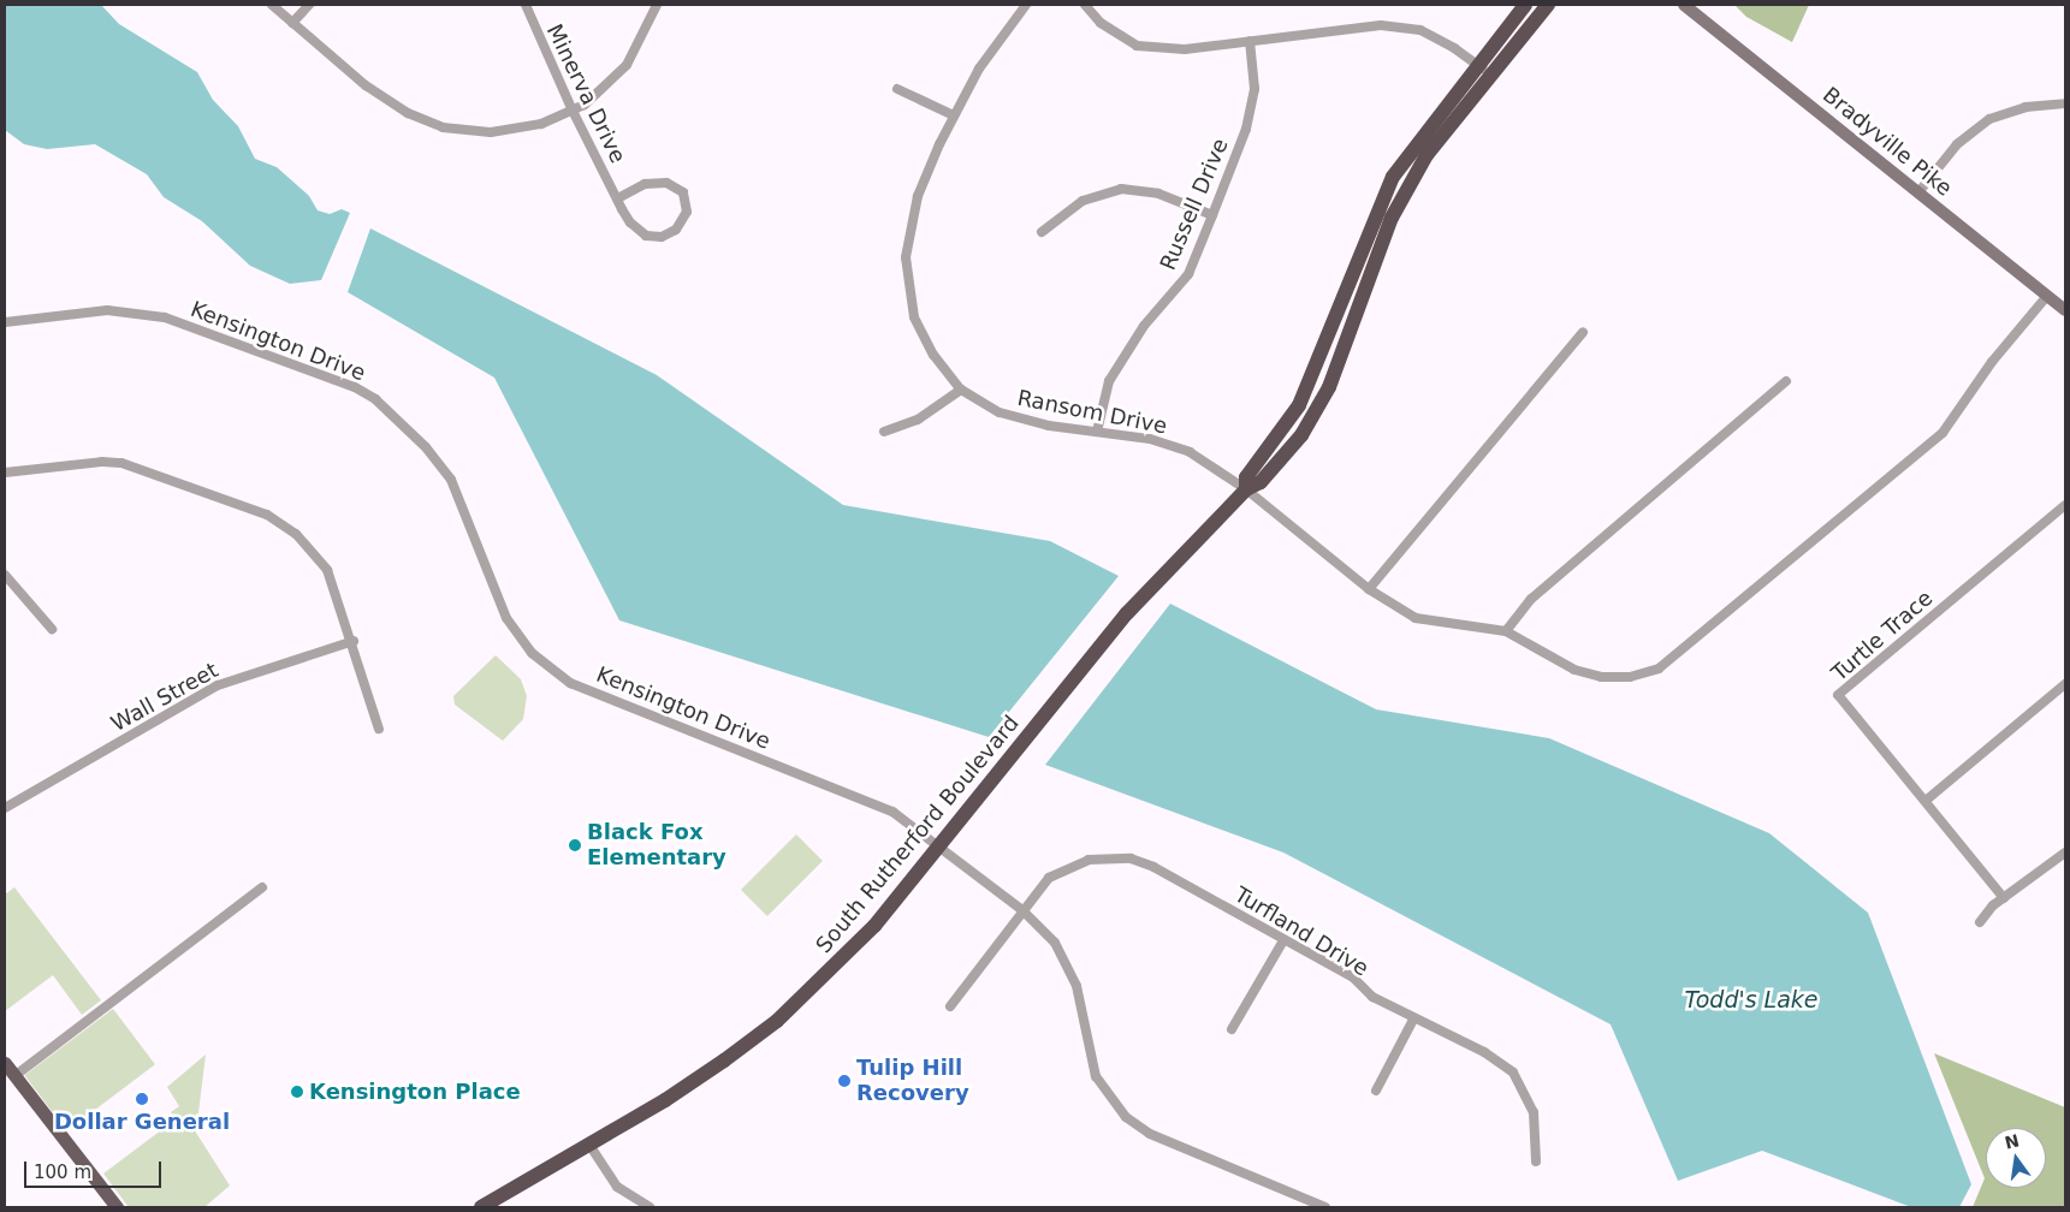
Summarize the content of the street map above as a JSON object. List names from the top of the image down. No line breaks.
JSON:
{"streets":{"highway":["South Rutherford Boulevard"],"main road":["Bradyville Pike"],"street":["Minerva Drive","Russell Drive","Kensington Drive","Ransom Drive","Turtle Trace","Wall Street","Turfland Drive"]},"crossings":[["Russell Drive","Ransom Drive"],["Kensington Drive","South Rutherford Boulevard"],["Kensington Drive","Turfland Drive"],["Ransom Drive","South Rutherford Boulevard"]],"water":["Todd's Lake"],"places":["Black Fox Elementary","Tulip Hill Recovery","Kensington Place","Dollar General"],"scale_bar":"100 m","north":"top"}
